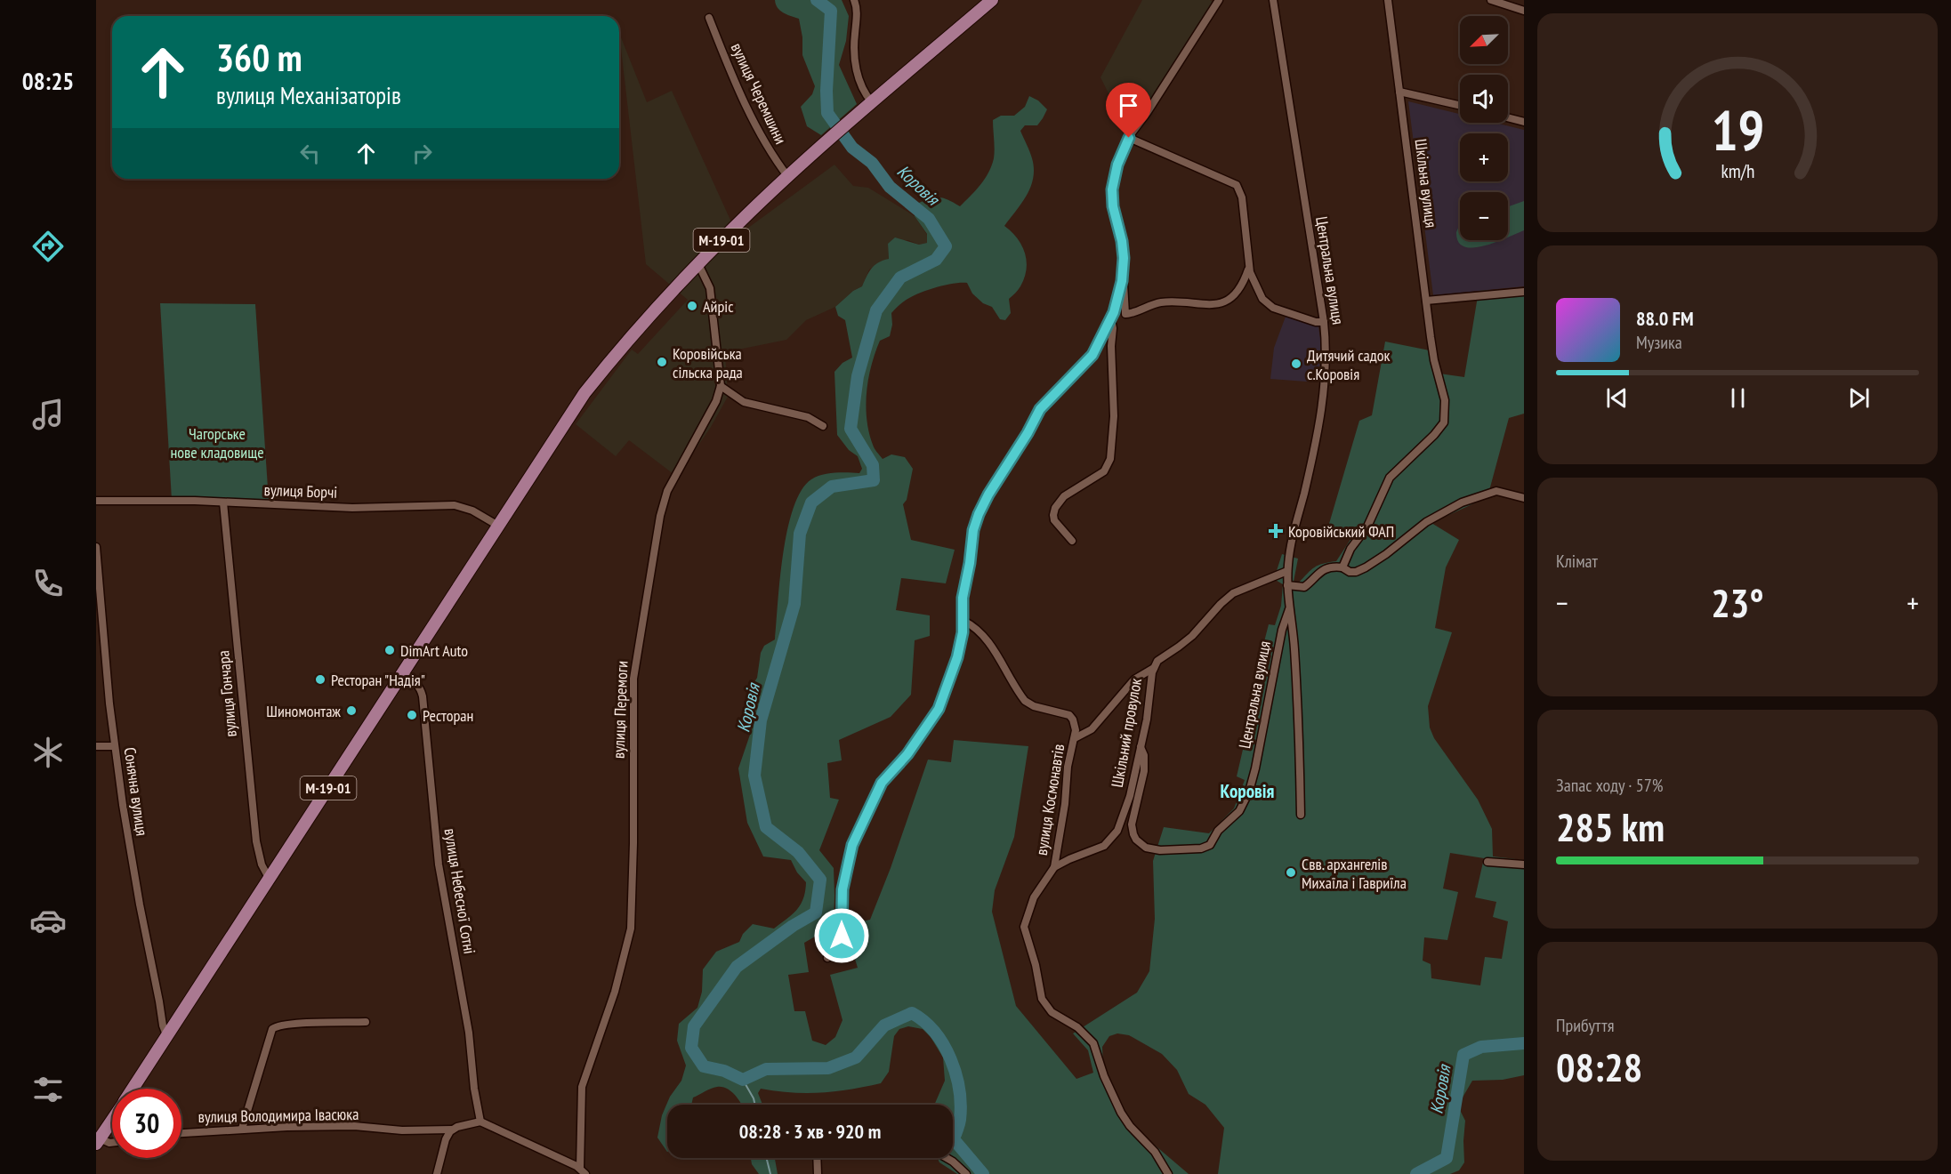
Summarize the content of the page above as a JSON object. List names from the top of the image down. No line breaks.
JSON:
{"streets":{"main road":["М-19-01"],"street":["вулиця Черемшини","Шкільна вулиця","Центральна вулиця","вулиця Борчі","вулиця Гончара","вулиця Перемоги","Шкільний провулок","Сонячна вулиця","вулиця Космонавтів","вулиця Небесної Сотні","вулиця Володимира Івасюка"]},"crossings":[["вулиця Черемшини","М-19-01"],["М-19-01","вулиця Борчі"],["М-19-01","вулиця Гончара"],["М-19-01","вулиця Перемоги"],["М-19-01","Сонячна вулиця"],["М-19-01","вулиця Небесної Сотні"],["Центральна вулиця","Шкільний провулок"],["вулиця Борчі","вулиця Гончара"],["Шкільний провулок","вулиця Космонавтів"],["вулиця Небесної Сотні","вулиця Володимира Івасюка"]],"districts":["Коровія"],"water":["Коровія"],"parks":["Чагорське нове кладовище"],"places":{"other":["Айріс","Коровійська сільска рада","Дитячий садок с.Коровія","DimArt Auto","Ресторан \"Надія\"","Шиномонтаж","Ресторан","Свв. архангелів Михаїла і Гавриїла"],"health":["Коровійський ФАП"]},"north":"bottom left","page":{"tabs":"08:25","map_buttons":["+","−"],"turn":["360 m","вулиця Механізаторів"],"song":["88.0 FM","Музика"],"tile":["Клімат",["Запас ходу · 57%","285 km"],["Прибуття","08:28"]],"heat":["−","23°","+"],"limit":"30","trip":"08:28 · 3 хв · 920 m","gauge":["19","km/h"]}}
